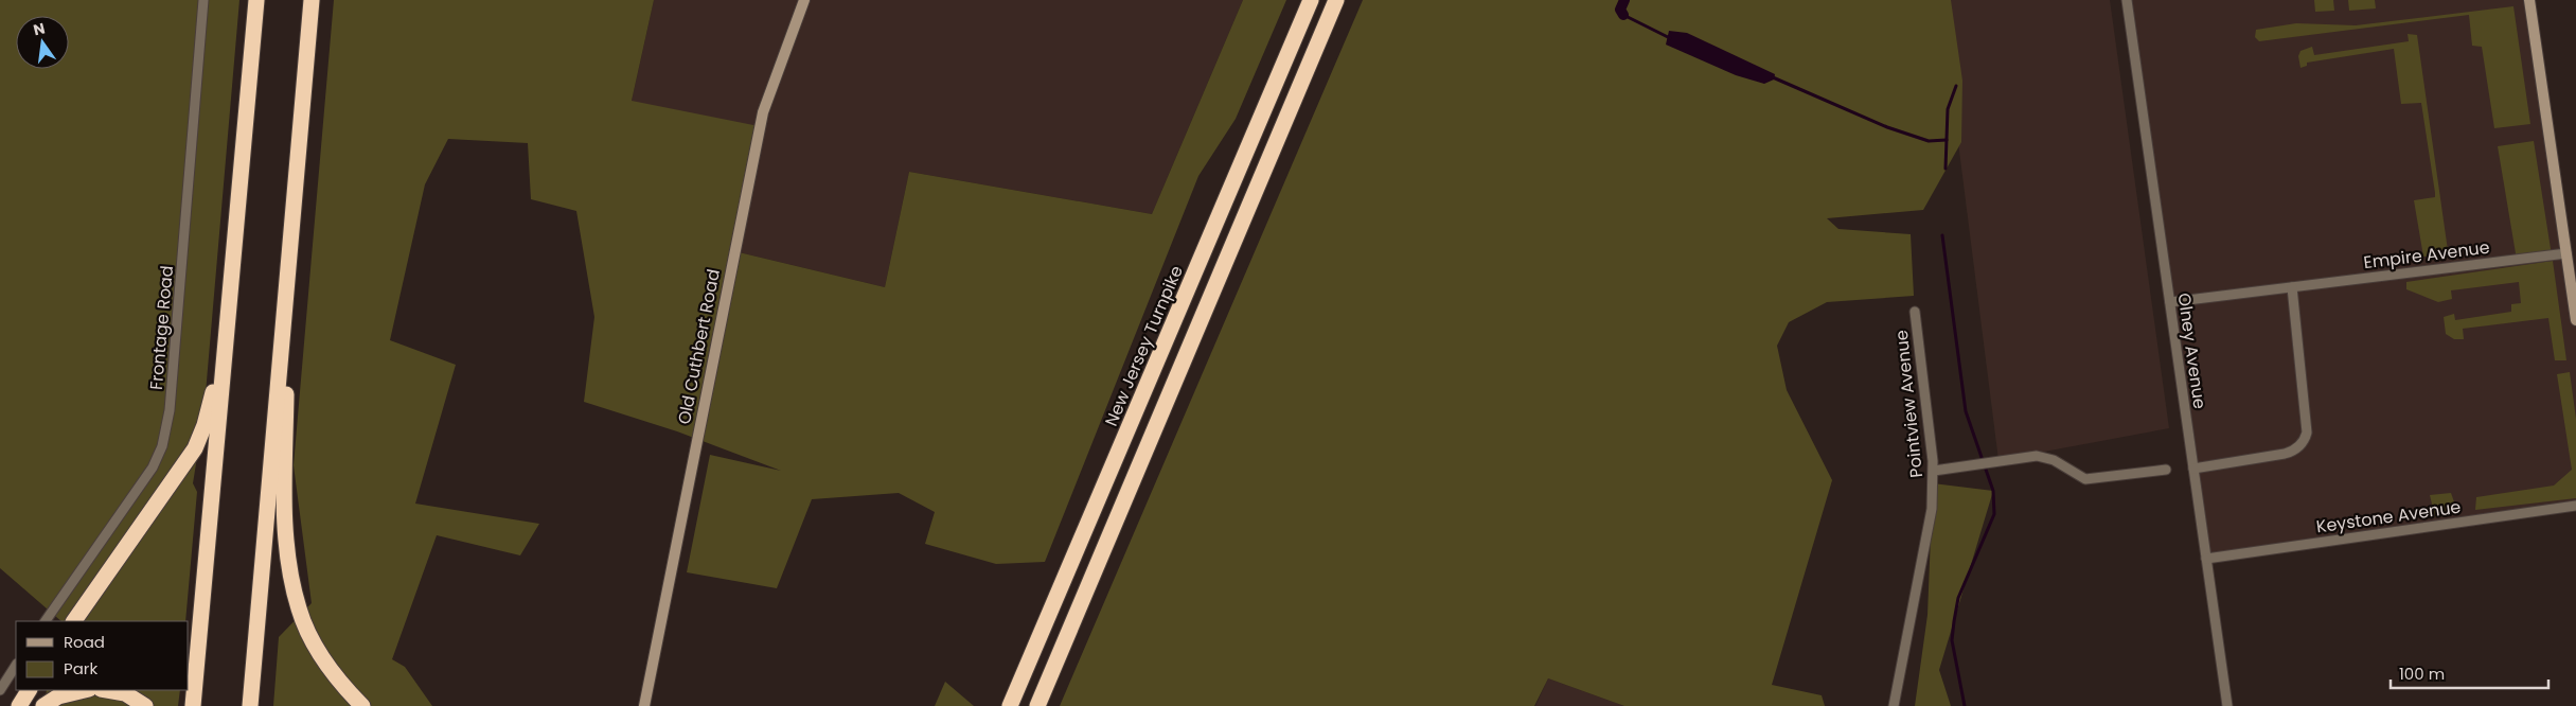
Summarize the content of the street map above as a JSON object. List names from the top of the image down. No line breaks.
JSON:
{"streets":{"highway":["New Jersey Turnpike"],"street":["Empire Avenue","Frontage Road","Old Cuthbert Road","Olney Avenue","Pointview Avenue","Keystone Avenue"]},"crossings":[["Empire Avenue","Olney Avenue"],["Olney Avenue","Keystone Avenue"]],"legend":["Road","Park"],"scale_bar":"100 m","north":"top"}
